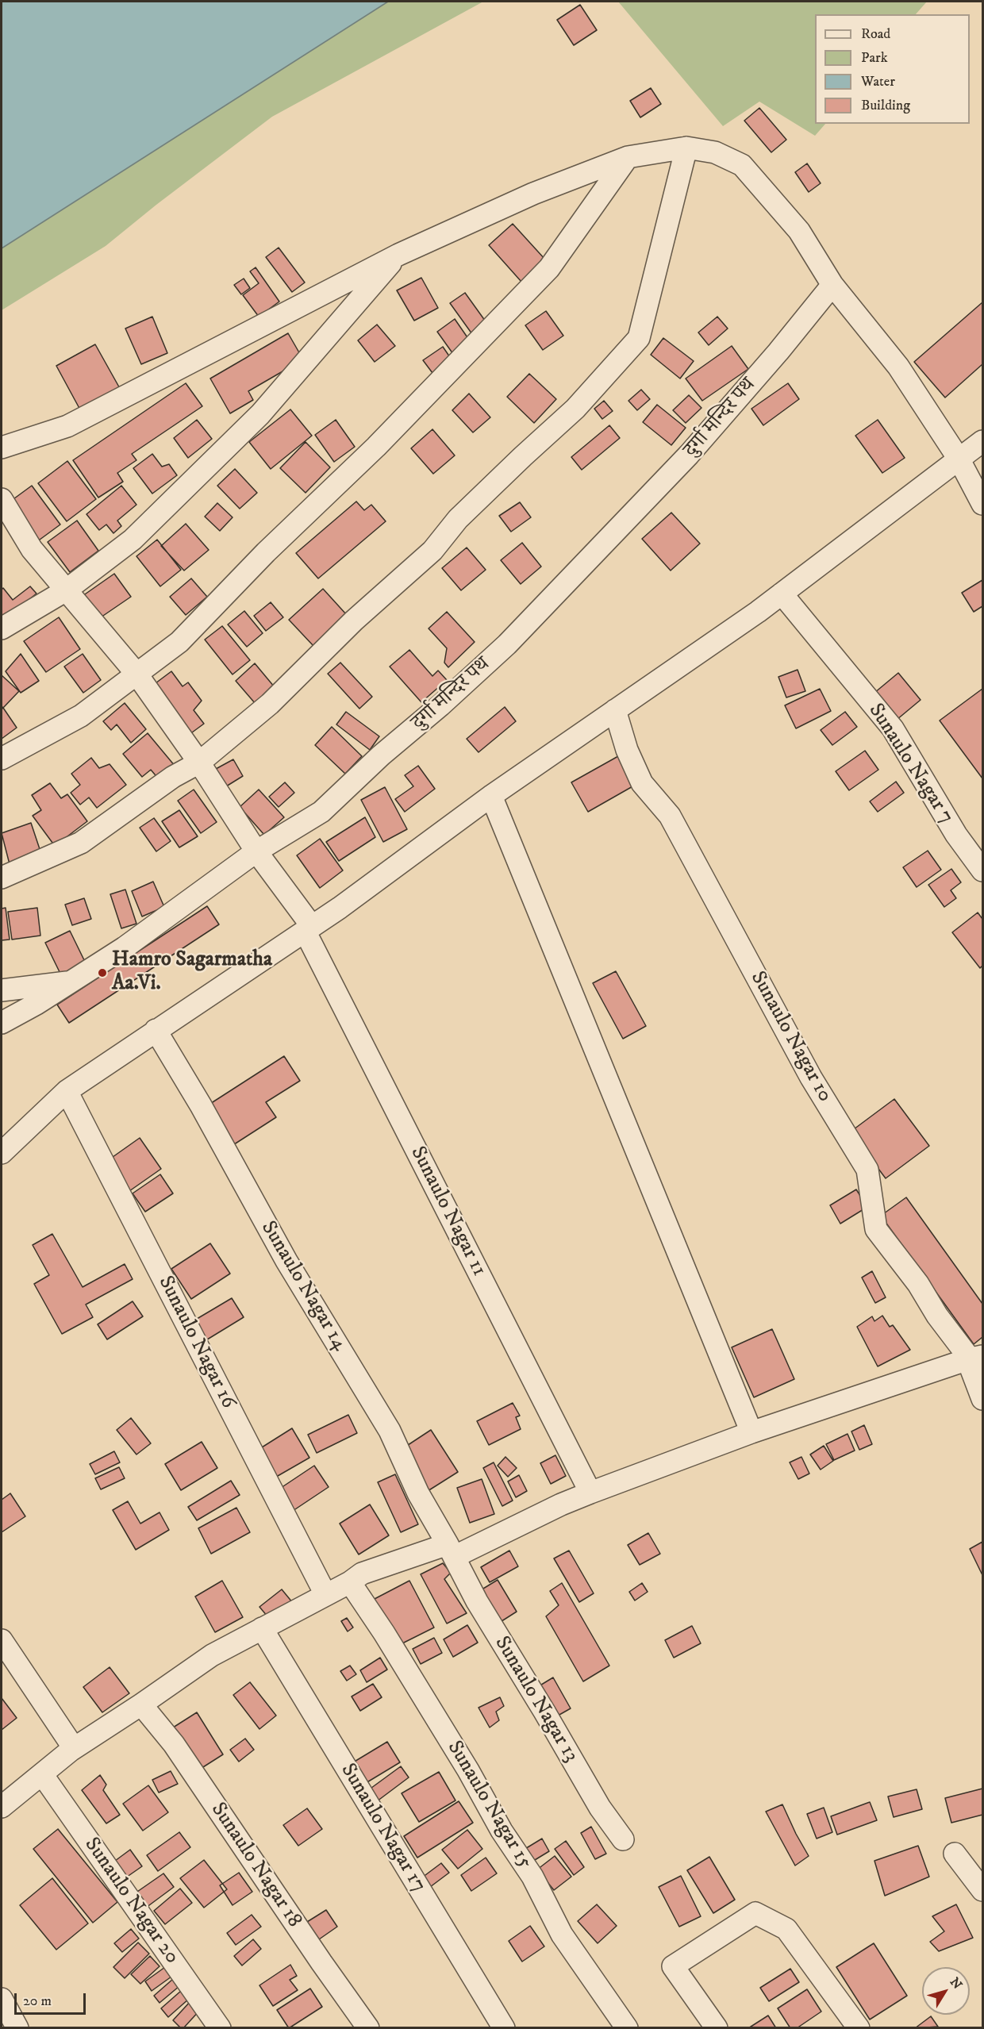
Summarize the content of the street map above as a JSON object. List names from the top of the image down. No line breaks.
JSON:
{"streets":{"street":["दुर्गा मन्दिर पथ","Sunaulo Nagar 7","Sunaulo Nagar 10","Sunaulo Nagar 11","Sunaulo Nagar 14","Sunaulo Nagar 16","Sunaulo Nagar 13","Sunaulo Nagar 15","Sunaulo Nagar 17","Sunaulo Nagar 18","Sunaulo Nagar 20"]},"crossings":[["दुर्गा मन्दिर पथ","Sunaulo Nagar 11"],["Sunaulo Nagar 14","Sunaulo Nagar 13"]],"places":["Hamro Sagarmatha Aa.Vi."],"legend":["Road","Park","Water","Building"],"scale_bar":"20 m","north":"top right"}
